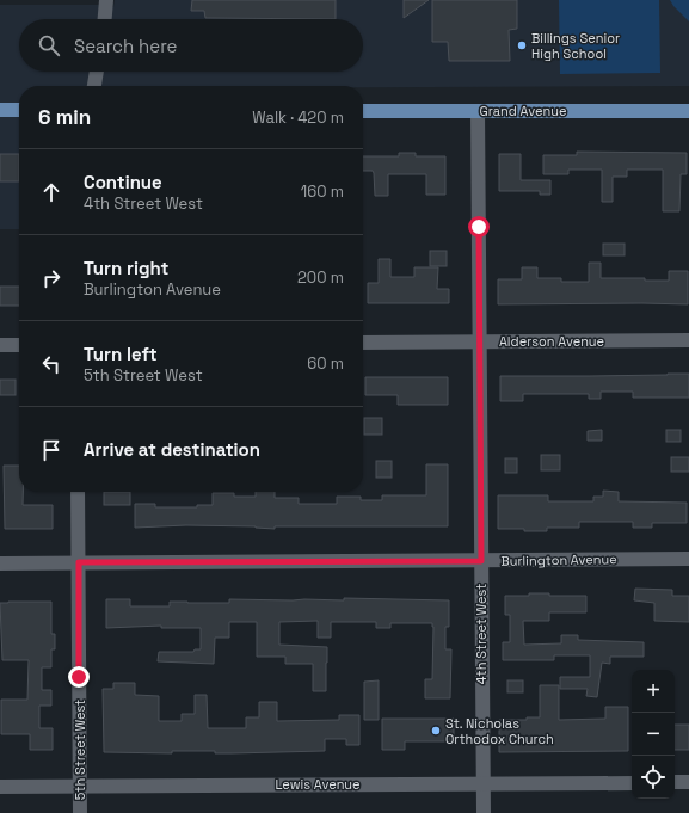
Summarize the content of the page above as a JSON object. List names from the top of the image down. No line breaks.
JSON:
{"streets":{"main road":["Grand Avenue"],"street":["Alderson Avenue","Burlington Avenue","4th Street West","5th Street West","Lewis Avenue"]},"crossings":[["Grand Avenue","4th Street West"],["Alderson Avenue","4th Street West"],["Burlington Avenue","4th Street West"],["Burlington Avenue","5th Street West"],["4th Street West","Lewis Avenue"],["5th Street West","Lewis Avenue"]],"places":["Billings Senior High School","St. Nicholas Orthodox Church"],"page":{"search":"Search here","heading":["6 min","Walk · 420 m"],"list":[["Continue","4th Street West","160 m"],["Turn right","Burlington Avenue","200 m"],["Turn left","5th Street West","60 m"],"Arrive at destination"],"map_buttons":["+","−"]}}
